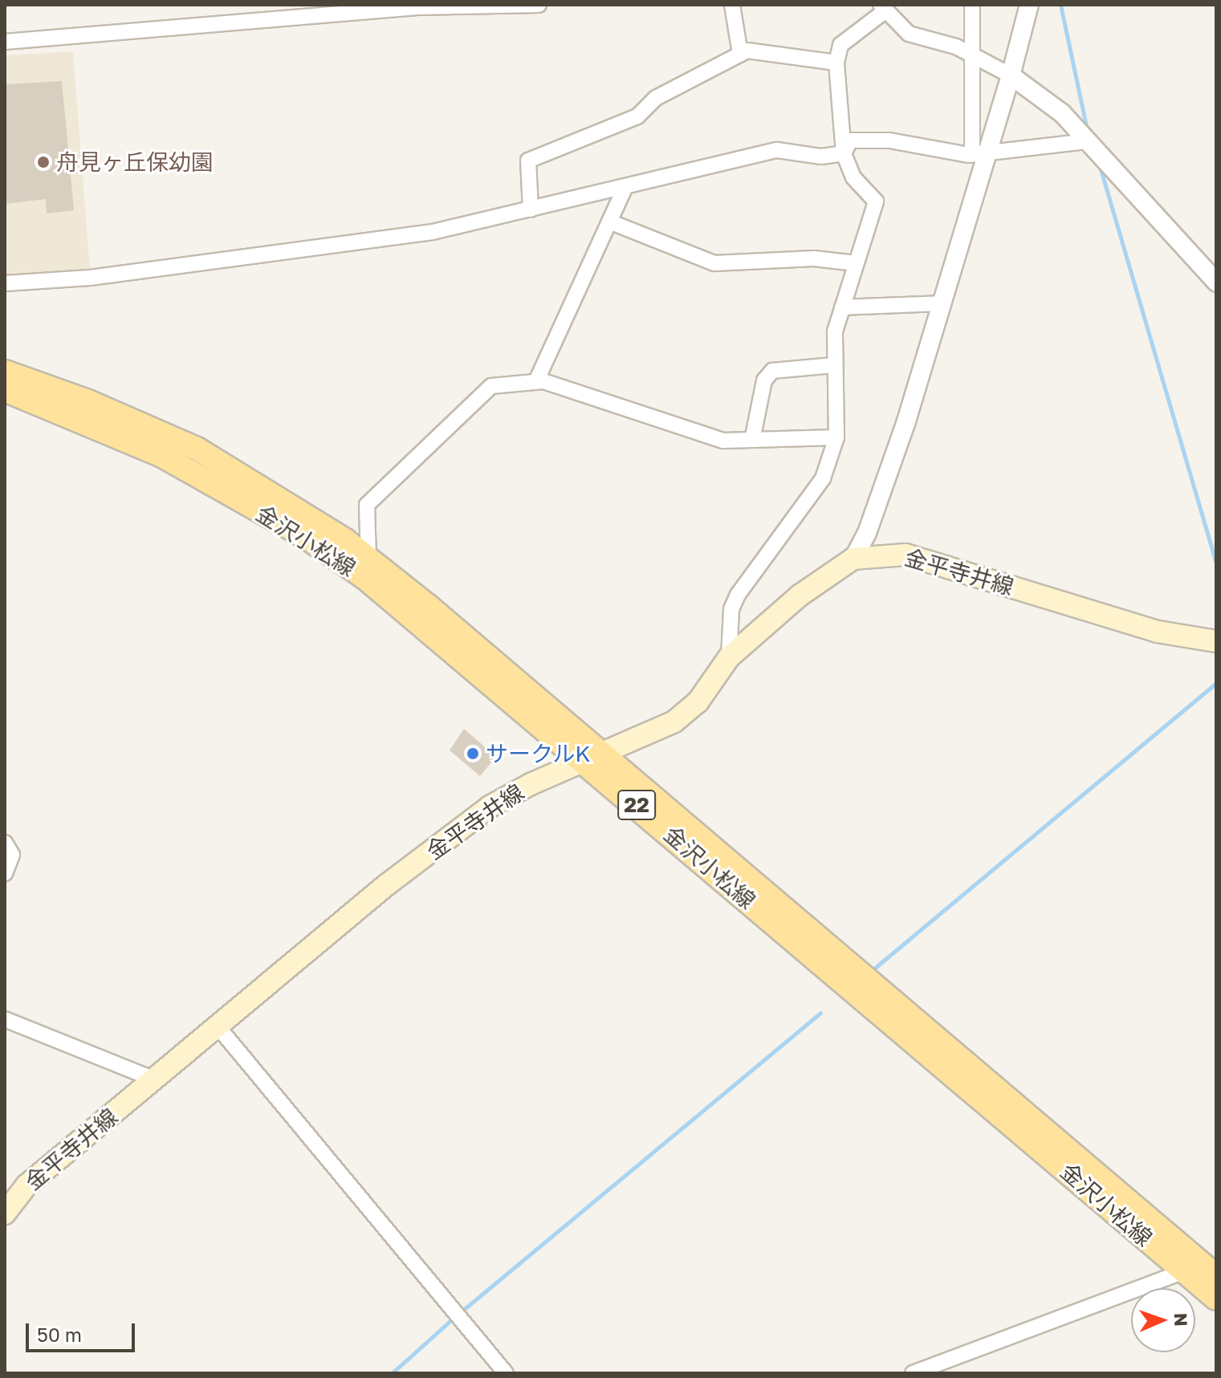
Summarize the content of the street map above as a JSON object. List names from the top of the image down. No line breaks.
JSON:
{"streets":{"main road":["金沢小松線","金平寺井線","22"]},"crossings":[["金沢小松線","金平寺井線"]],"places":["舟見ヶ丘保幼園","サークルK"],"scale_bar":"50 m","north":"right"}
